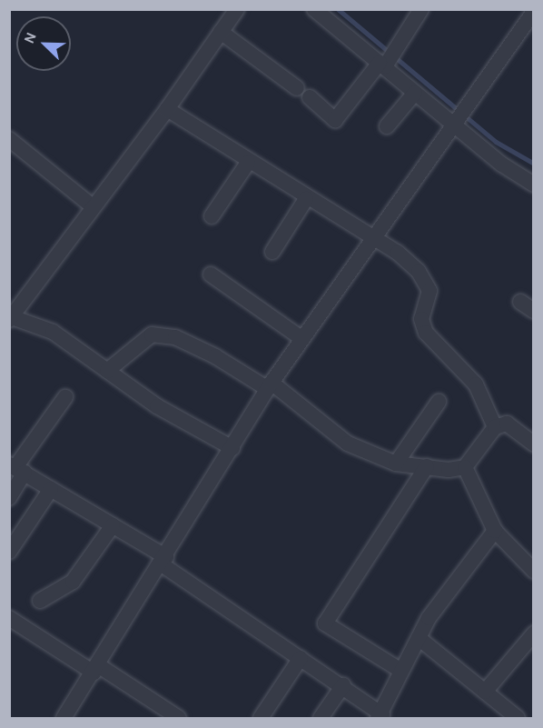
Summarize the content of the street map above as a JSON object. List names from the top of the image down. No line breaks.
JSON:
{"north":"top left"}
